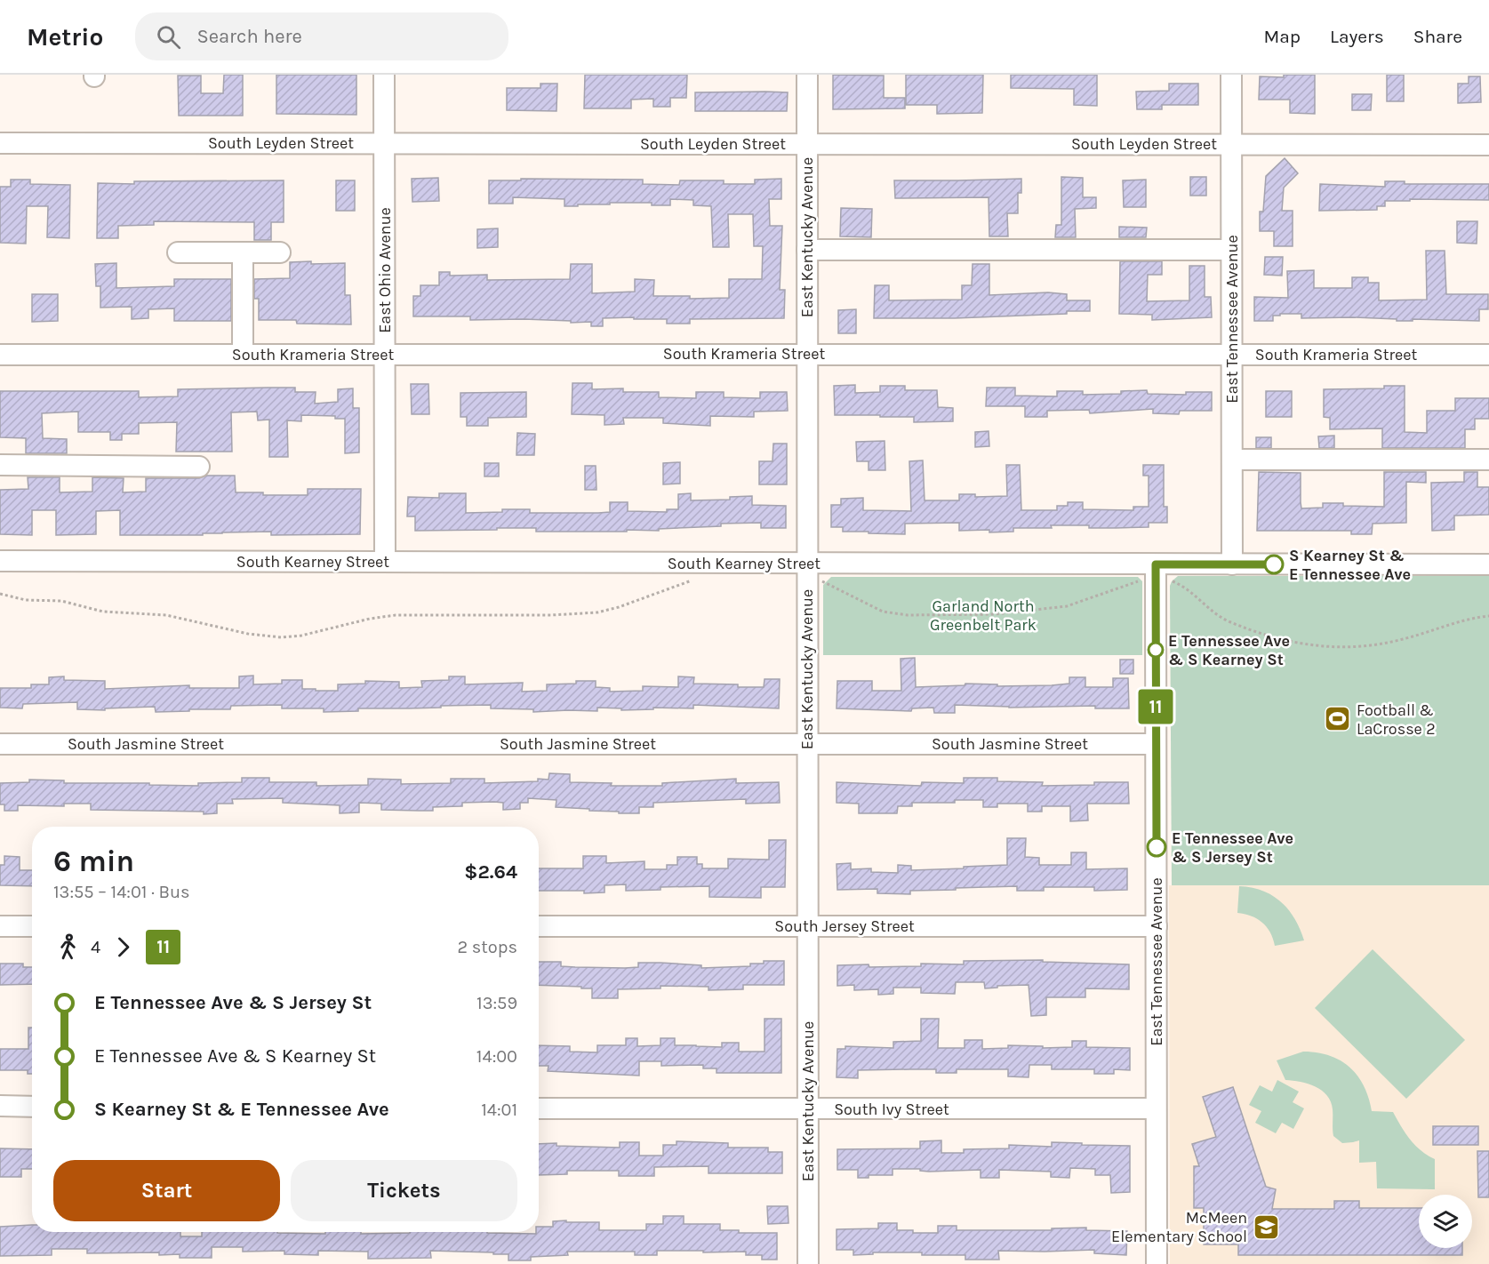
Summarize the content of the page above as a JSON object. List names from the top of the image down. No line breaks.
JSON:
{"streets":{"street":["South Leyden Street","East Kentucky Avenue","East Ohio Avenue","East Tennessee Avenue","South Krameria Street","South Kearney Street","South Jasmine Street","South Jersey Street","South Ivy Street"]},"crossings":[["South Leyden Street","East Kentucky Avenue"],["South Leyden Street","East Ohio Avenue"],["South Leyden Street","East Tennessee Avenue"],["East Kentucky Avenue","South Krameria Street"],["East Kentucky Avenue","South Kearney Street"],["East Kentucky Avenue","South Jasmine Street"],["East Kentucky Avenue","South Jersey Street"],["East Kentucky Avenue","South Ivy Street"],["East Ohio Avenue","South Krameria Street"],["East Ohio Avenue","South Kearney Street"],["East Tennessee Avenue","South Krameria Street"],["East Tennessee Avenue","South Kearney Street"],["East Tennessee Avenue","South Jasmine Street"],["East Tennessee Avenue","South Jersey Street"],["East Tennessee Avenue","South Ivy Street"]],"parks":["Garland North Greenbelt Park"],"places":{"other":["S Kearney St & E Tennessee Ave","E Tennessee Ave & S Kearney St","E Tennessee Ave & S Jersey St"],"sports":["Football & LaCrosse 2"],"school or university":["McMeen Elementary School"]},"lines":["bus line 11"],"page":{"header":"Metrio","search":"Search here","nav":["Map","Layers","Share"],"on_map":"11","heading":["6 min","13:55 – 14:01 · Bus","$2.64"],"legs":["4","11","2 stops"],"list":[{"name":"E Tennessee Ave & S Jersey St","value":"13:59"},{"name":"E Tennessee Ave & S Kearney St","value":"14:00"},{"name":"S Kearney St & E Tennessee Ave","value":"14:01"}],"buttons":["Start","Tickets"]}}
